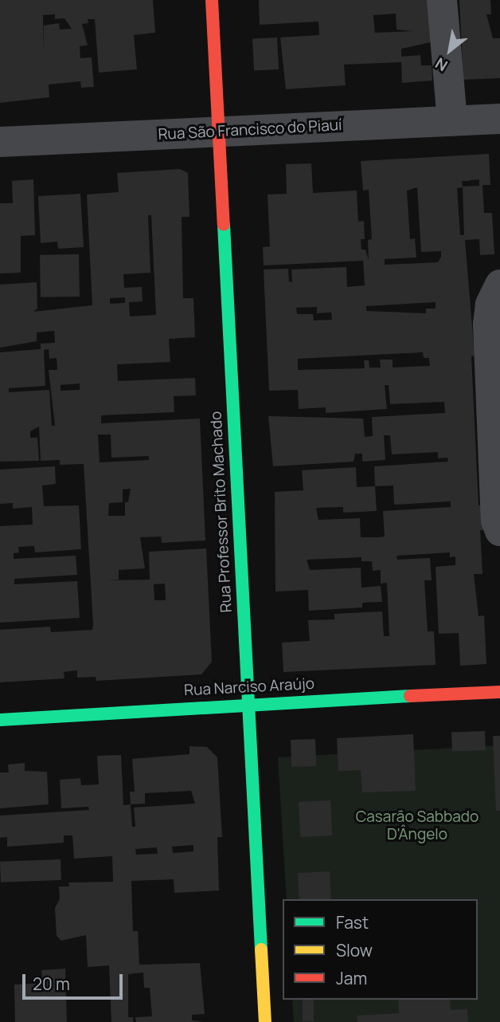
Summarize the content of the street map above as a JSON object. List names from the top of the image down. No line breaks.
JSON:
{"streets":{"street":["Rua São Francisco do Piauí","Rua Professor Brito Machado","Rua Narciso Araújo"]},"crossings":[["Rua São Francisco do Piauí","Rua Professor Brito Machado"],["Rua Professor Brito Machado","Rua Narciso Araújo"]],"parks":["Casarão Sabbado D'Ângelo"],"legend":["Fast","Slow","Jam"],"scale_bar":"20 m","north":"bottom left"}
